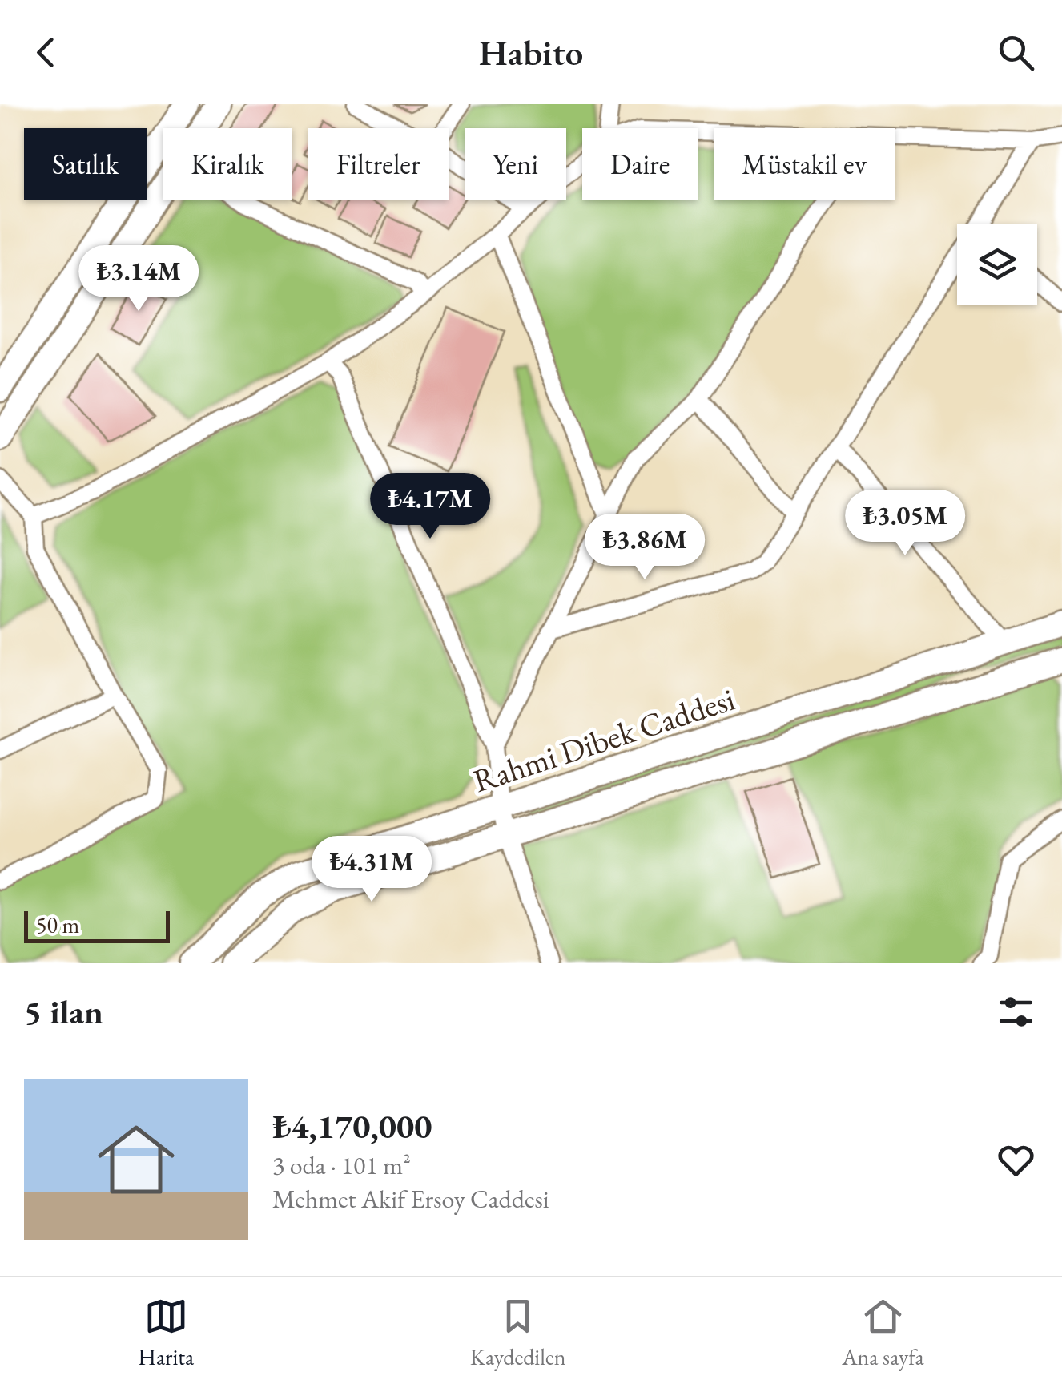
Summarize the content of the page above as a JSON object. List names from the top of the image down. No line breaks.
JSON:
{"streets":{"main road":["Rahmi Dibek Caddesi"]},"scale_bar":"50 m","page":{"header":"Habito","chip":["Satılık","Kiralık","Filtreler","Yeni","Daire","Müstakil ev"],"price":["₺3.14M","₺4.17M","₺3.05M","₺3.86M","₺4.31M"],"scale":"50 m","heading":"5 ilan","list":[{"name":"₺4,170,000","note":"3 oda · 101 m² · Mehmet Akif Ersoy Caddesi"}],"tabs":["Harita","Kaydedilen","Ana sayfa"]}}
